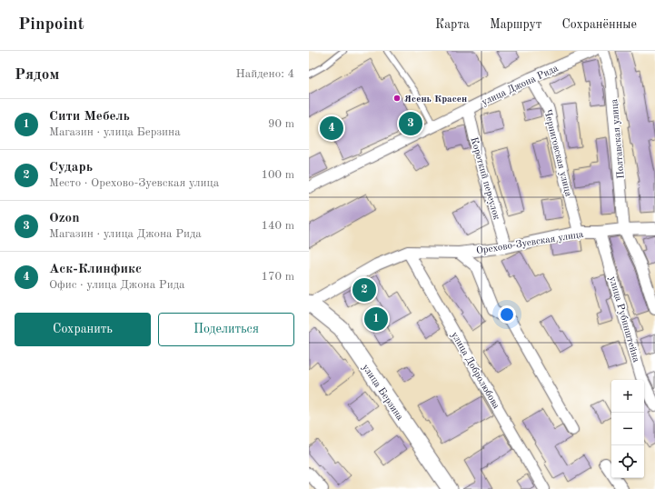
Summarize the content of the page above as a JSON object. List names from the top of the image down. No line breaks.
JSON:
{"streets":{"main road":["улица Берзина"],"street":["улица Джона Рида","Полтавская улица","Черниговская улица","Короткий переулок","Орехово-Зуевская улица","улица Рубинштейна","улица Добролюбова"]},"crossings":[["улица Джона Рида","Черниговская улица"],["улица Джона Рида","Короткий переулок"],["Полтавская улица","Орехово-Зуевская улица"],["Черниговская улица","Орехово-Зуевская улица"],["Короткий переулок","Орехово-Зуевская улица"],["Орехово-Зуевская улица","улица Рубинштейна"],["Орехово-Зуевская улица","улица Добролюбова"],["Орехово-Зуевская улица","улица Берзина"]],"places":["Ясень Красен"],"page":{"header":"Pinpoint","nav":["Карта","Маршрут","Сохранённые"],"heading":["Рядом","Найдено: 4"],"list":[{"mark":"1","name":"Сити Мебель","note":"Магазин · улица Берзина","value":"90 m"},{"mark":"2","name":"Сударь","note":"Место · Орехово-Зуевская улица","value":"100 m"},{"mark":"3","name":"Ozon","note":"Магазин · улица Джона Рида","value":"140 m"},{"mark":"4","name":"Аск-Клинфикс","note":"Офис · улица Джона Рида","value":"170 m"}],"pins":["3","4","2","1"],"buttons":["Сохранить","Поделиться"],"map_buttons":["+","−"]}}
